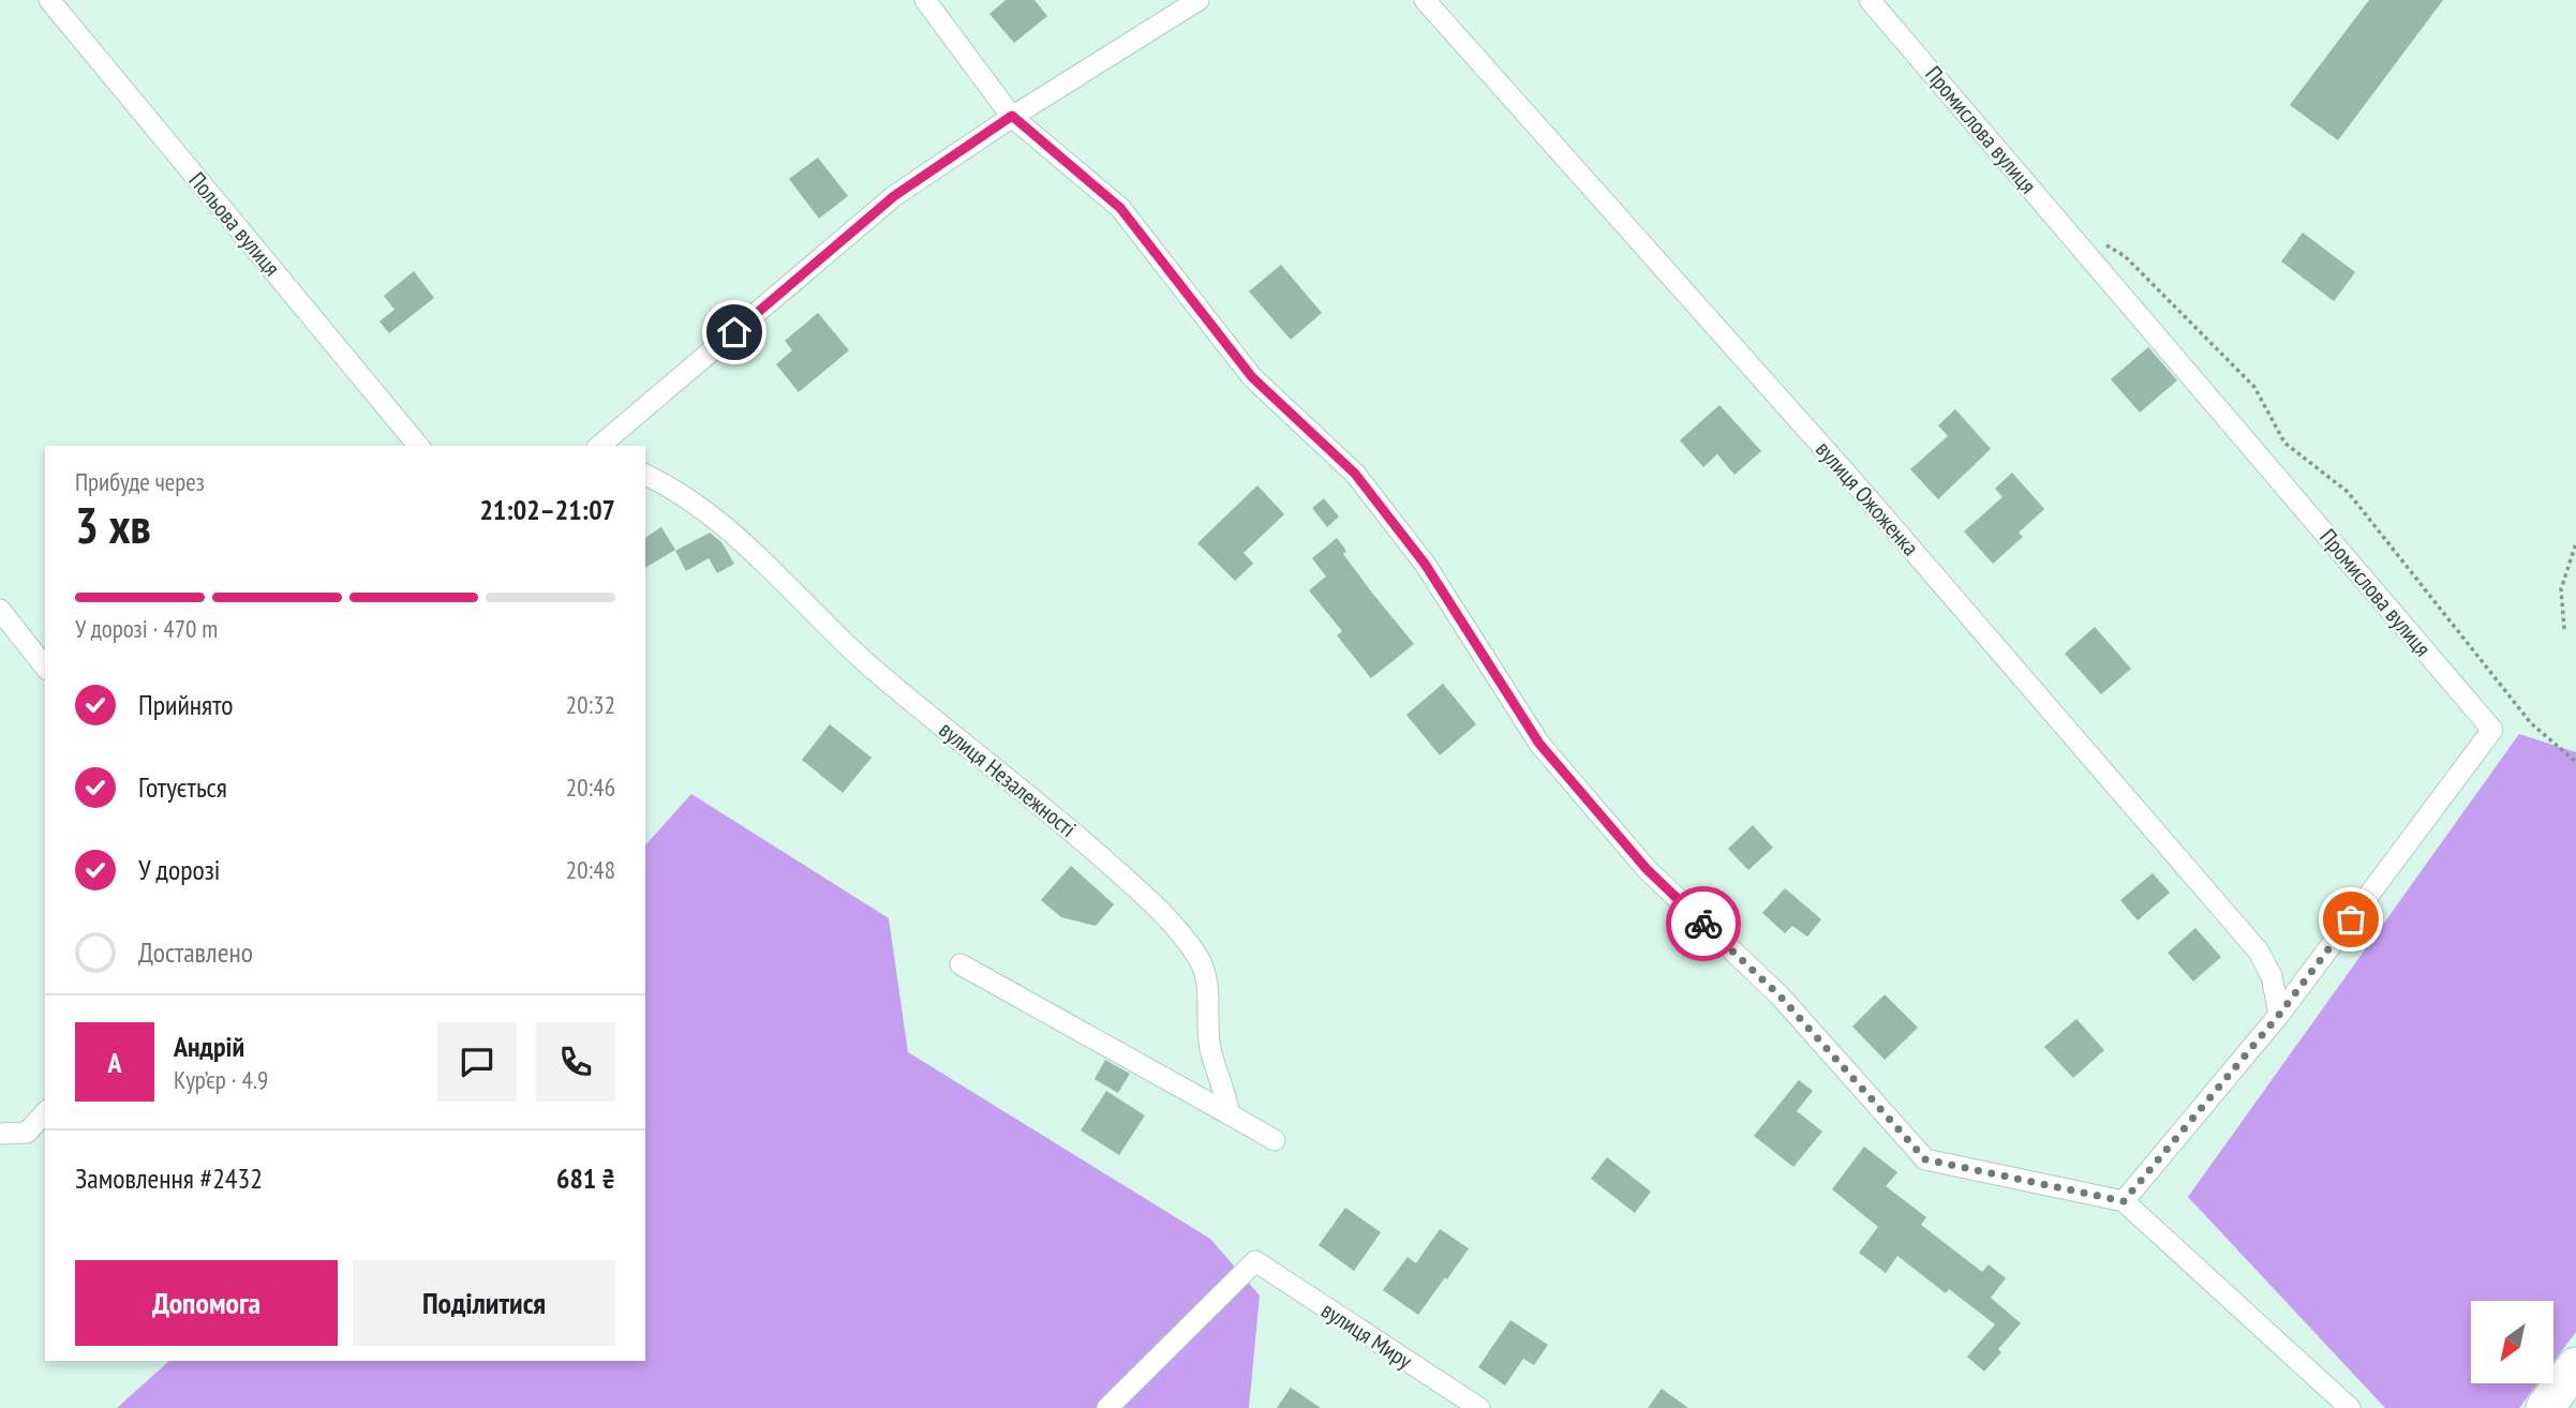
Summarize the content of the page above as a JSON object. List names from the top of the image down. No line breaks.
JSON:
{"streets":{"street":["Промислова вулиця","Польова вулиця","вулиця Ожоженка","вулиця Незалежності","вулиця Миру"]},"crossings":[["Промислова вулиця","вулиця Ожоженка"]],"north":"bottom left","page":{"heading":["3 хв","Прибуде через","21:02–21:07"],"panel":["Андрій","Кур’єр · 4.9","Замовлення #2432","681 ₴"],"bar":"У дорозі · 470 m","list":[["Прийнято","20:32"],["Готується","20:46"],["У дорозі","20:48"],"Доставлено"],"round":"А","buttons":["Допомога","Поділитися"]}}
